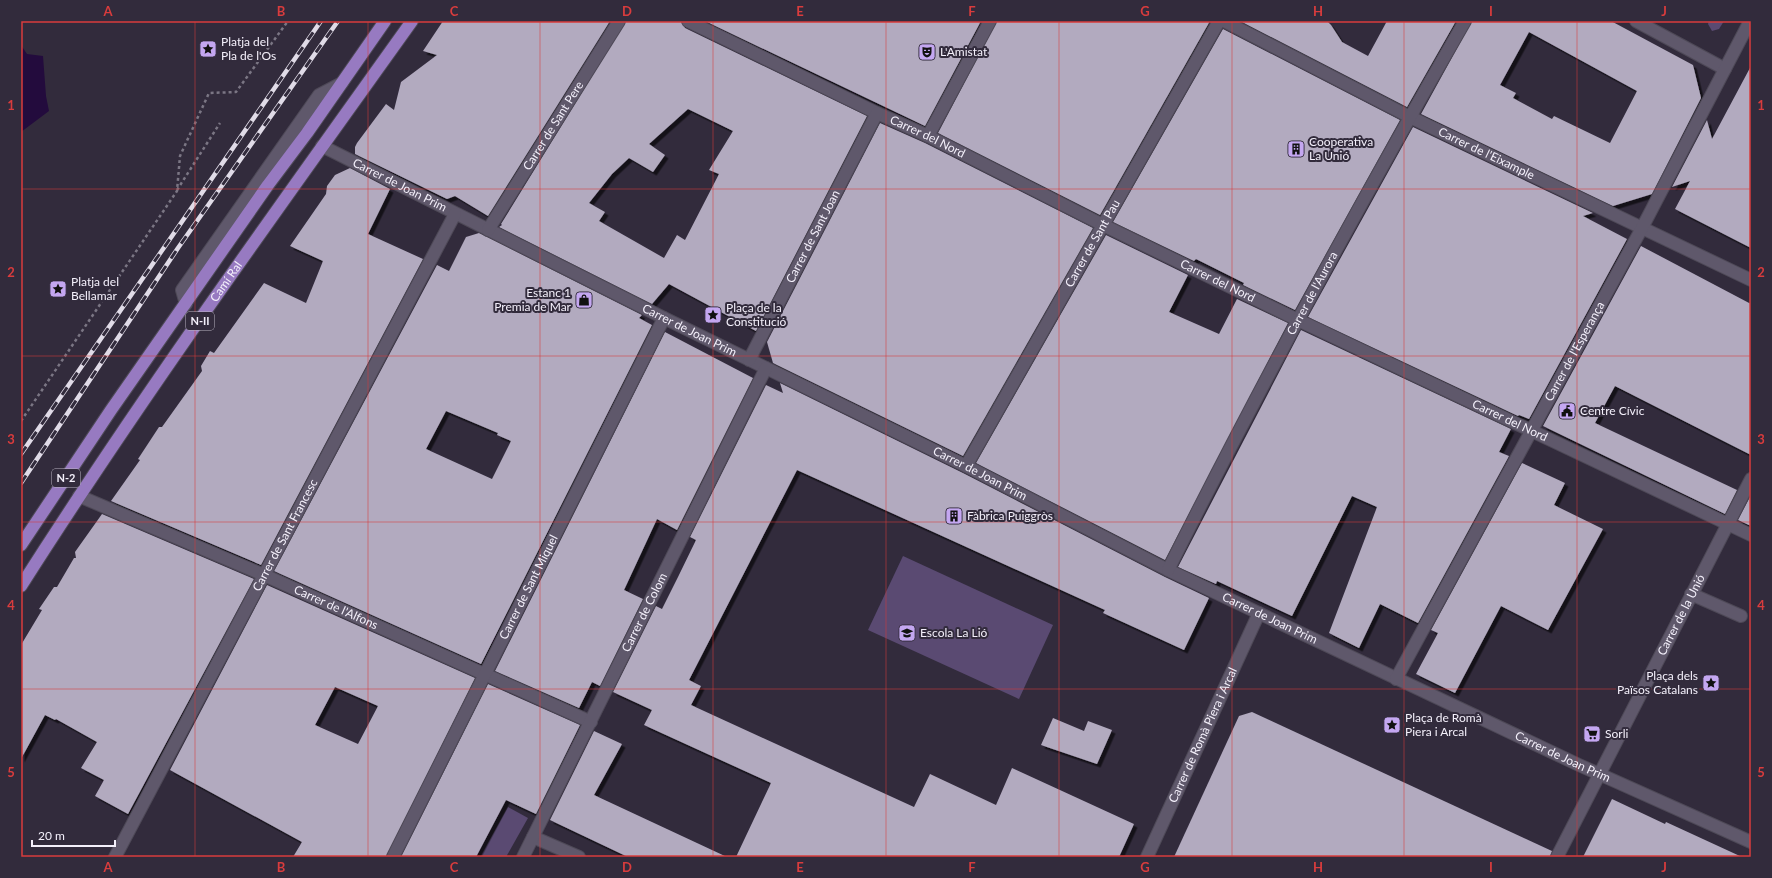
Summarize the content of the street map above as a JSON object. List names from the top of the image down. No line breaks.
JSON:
{"streets":{"main road":["Camí Ral","N-II","N-2"],"street":["Carrer de Sant Pere","Carrer del Nord","Carrer de l'Eixample","Carrer de Joan Prim","Carrer de Sant Joan","Carrer de Sant Pau","Carrer de l'Aurora","Carrer de l'Esperança","Carrer de Sant Francesc","Carrer de Sant Miquel","Carrer de l'Alfons","Carrer de Colom","Carrer de la Unió","Carrer de Romà Piera i Arcal"]},"crossings":[["Carrer de Sant Pere","Carrer de Joan Prim"],["Carrer del Nord","Carrer de Sant Joan"],["Carrer del Nord","Carrer de Sant Pau"],["Carrer del Nord","Carrer de l'Aurora"],["Carrer del Nord","Carrer de l'Esperança"],["Carrer del Nord","Carrer de la Unió"],["Carrer de l'Eixample","Carrer de l'Aurora"],["Carrer de l'Eixample","Carrer de l'Esperança"],["Carrer de Joan Prim","Carrer de Sant Joan"],["Carrer de Joan Prim","Carrer de Sant Pau"],["Carrer de Joan Prim","Camí Ral"],["Carrer de Joan Prim","Carrer de l'Aurora"],["Carrer de Joan Prim","Carrer de l'Esperança"],["Carrer de Joan Prim","Carrer de Sant Francesc"],["Carrer de Joan Prim","Carrer de Sant Miquel"],["Carrer de Joan Prim","Carrer de Colom"],["Carrer de Joan Prim","Carrer de la Unió"],["Carrer de Joan Prim","Carrer de Romà Piera i Arcal"],["Camí Ral","Carrer de l'Alfons"],["Carrer de Sant Francesc","Carrer de l'Alfons"],["Carrer de Sant Miquel","Carrer de l'Alfons"],["Carrer de l'Alfons","Carrer de Colom"]],"places":{"place":["Platja del Pla de l'Os","Platja del Bellamar","Plaça de la Constitució","Plaça dels Països Catalans","Plaça de Romà Piera i Arcal"],"theatre":["L'Amistat"],"building":["Cooperativa La Unió","Fàbrica Puiggròs"],"shop":["Estanc 1 Premia de Mar"],"public building":["Centre Cívic"],"school or university":["Escola La Lió"],"supermarket":["Sorli"]},"scale_bar":"20 m","grid":{"columns":["A","B","C","D","E","F","G","H","I","J"],"rows":["1","2","3","4","5"]}}
